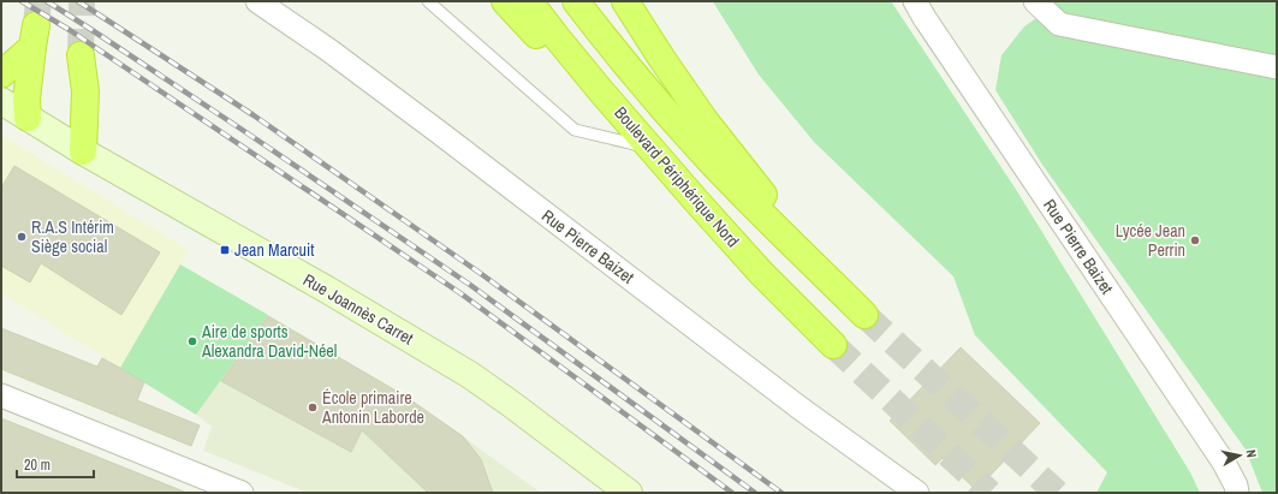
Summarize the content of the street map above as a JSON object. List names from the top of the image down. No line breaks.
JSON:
{"streets":{"highway":["Boulevard Périphérique Nord"],"street":["Rue Pierre Baizet","Rue Joannès Carret"]},"places":{"other":["R.A.S Intérim Siège social","Lycée Jean Perrin","Aire de sports Alexandra David-Néel","École primaire Antonin Laborde"],"transit":["Jean Marcuit"]},"scale_bar":"20 m","north":"right"}
